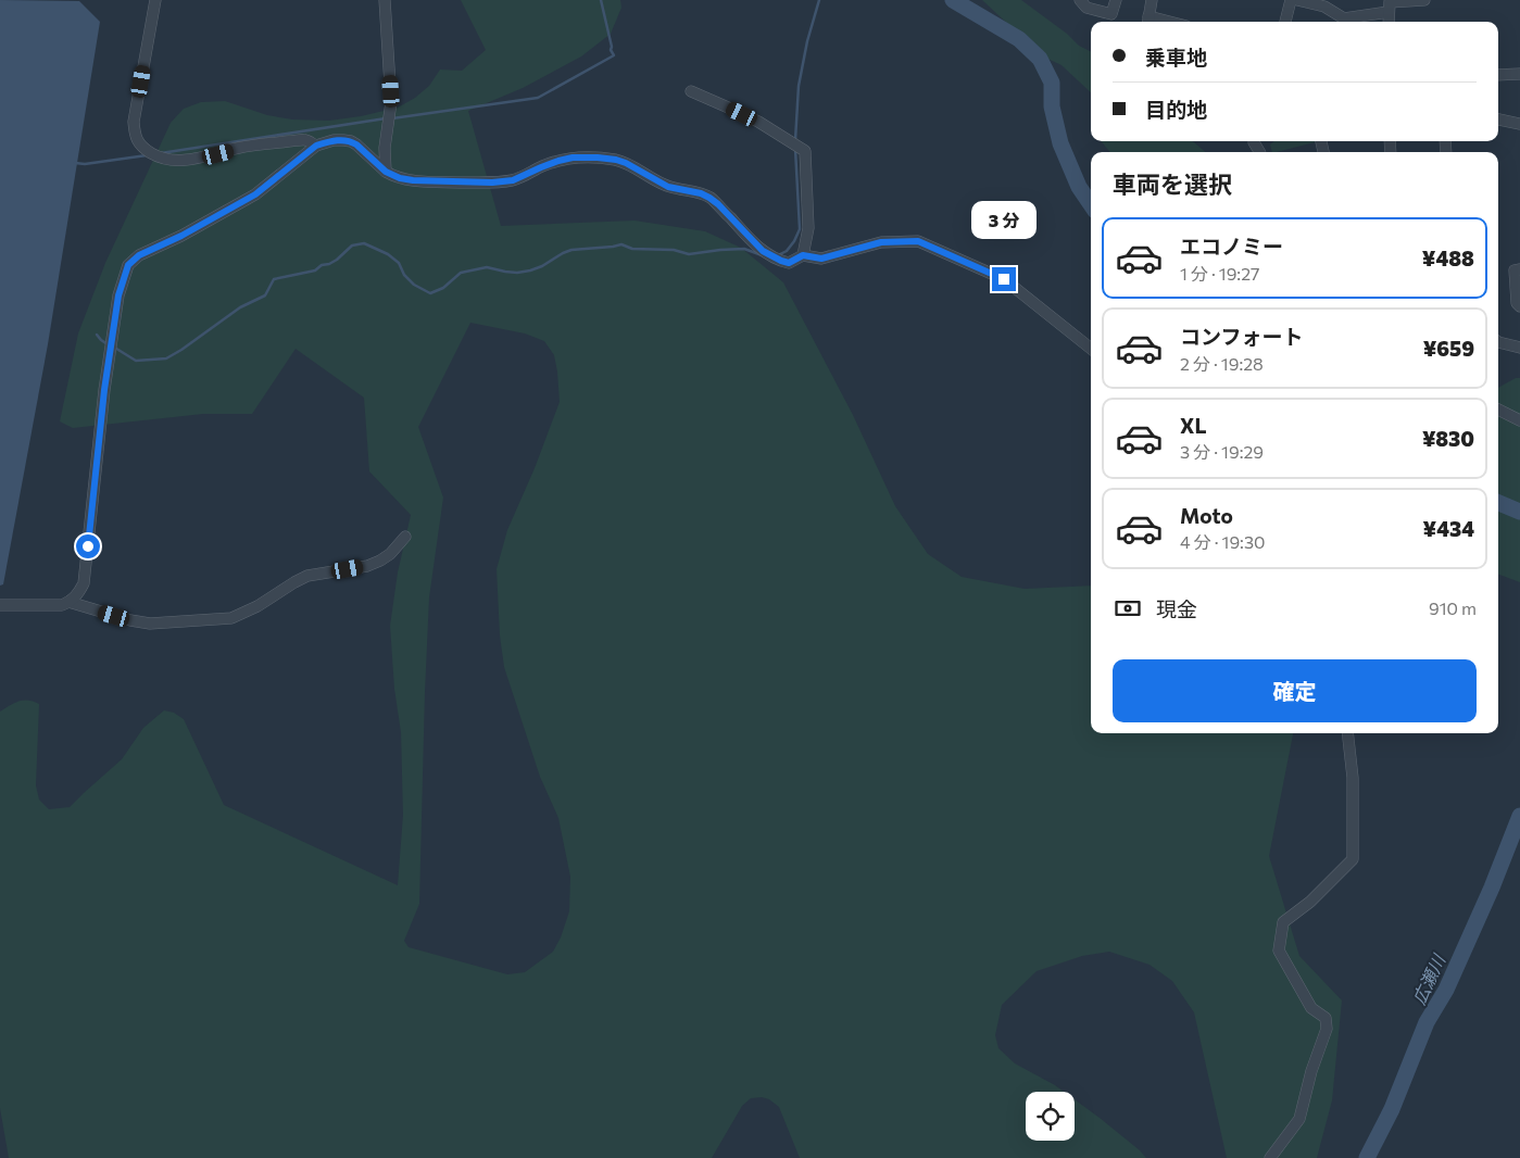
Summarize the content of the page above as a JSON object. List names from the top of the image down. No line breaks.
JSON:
{"water":["広瀬川"],"page":{"banner":["乗車地","目的地"],"heading":"車両を選択","bubble":"3 分","list":[{"name":"エコノミー","note":"1 分 · 19:27","value":"¥488"},{"name":"コンフォート","note":"2 分 · 19:28","value":"¥659"},{"name":"XL","note":"3 分 · 19:29","value":"¥830"},{"name":"Moto","note":"4 分 · 19:30","value":"¥434"}],"pay":["現金","910 m"],"buttons":"確定"}}
